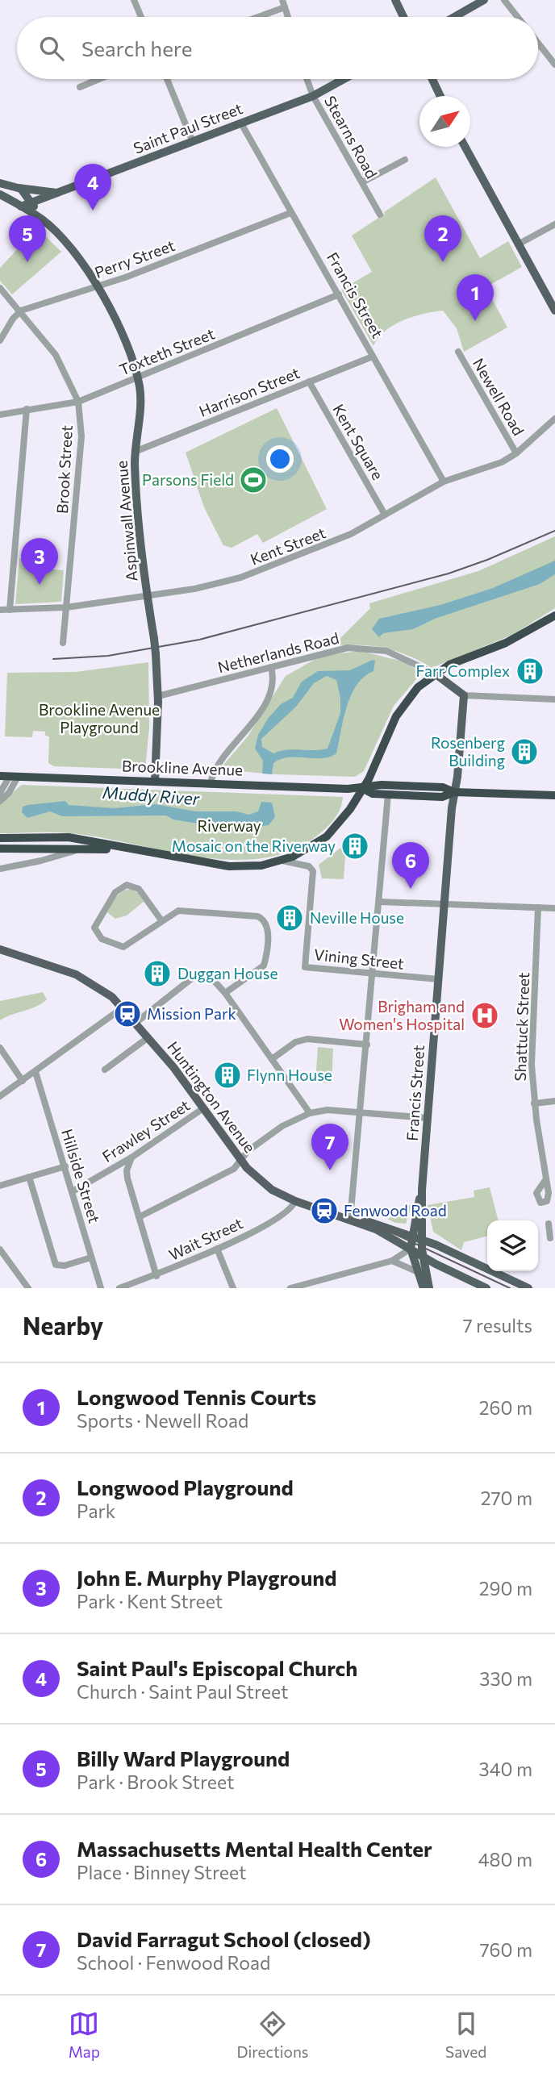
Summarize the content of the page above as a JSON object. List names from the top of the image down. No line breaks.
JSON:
{"streets":{"highway":["Brookline Avenue"],"main road":["Saint Paul Street","Francis Street","Aspinwall Avenue","Huntington Avenue"],"street":["Stearns Road","Perry Street","Toxteth Street","Harrison Street","Newell Road","Kent Square","Brook Street","Kent Street","Netherlands Road","Vining Street","Shattuck Street","Frawley Street","Hillside Street","Wait Street"]},"crossings":[["Saint Paul Street","Stearns Road"],["Saint Paul Street","Francis Street"],["Saint Paul Street","Aspinwall Avenue"],["Perry Street","Francis Street"],["Perry Street","Brook Street"],["Perry Street","Aspinwall Avenue"],["Francis Street","Toxteth Street"],["Francis Street","Harrison Street"],["Francis Street","Kent Street"],["Francis Street","Brookline Avenue"],["Francis Street","Vining Street"],["Francis Street","Huntington Avenue"],["Toxteth Street","Brook Street"],["Toxteth Street","Aspinwall Avenue"],["Harrison Street","Kent Square"],["Harrison Street","Aspinwall Avenue"],["Newell Road","Kent Street"],["Kent Square","Kent Street"],["Brook Street","Kent Street"],["Aspinwall Avenue","Kent Street"],["Aspinwall Avenue","Netherlands Road"],["Aspinwall Avenue","Brookline Avenue"],["Huntington Avenue","Frawley Street"],["Huntington Avenue","Wait Street"],["Frawley Street","Hillside Street"]],"water":["Muddy River"],"parks":["Brookline Avenue Playground","Riverway"],"places":{"sports":["Parsons Field"],"building":["Farr Complex","Rosenberg Building","Mosaic on the Riverway","Neville House","Duggan House","Flynn House"],"station":["Mission Park","Fenwood Road"],"hospital":["Brigham and Women's Hospital"]},"north":"top right","page":{"search":"Search here","pins":["4","2","5","1","3","6","7"],"heading":["Nearby","7 results"],"list":[{"mark":"1","name":"Longwood Tennis Courts","note":"Sports · Newell Road","value":"260 m"},{"mark":"2","name":"Longwood Playground","note":"Park","value":"270 m"},{"mark":"3","name":"John E. Murphy Playground","note":"Park · Kent Street","value":"290 m"},{"mark":"4","name":"Saint Paul's Episcopal Church","note":"Church · Saint Paul Street","value":"330 m"},{"mark":"5","name":"Billy Ward Playground","note":"Park · Brook Street","value":"340 m"},{"mark":"6","name":"Massachusetts Mental Health Center","note":"Place · Binney Street","value":"480 m"},{"mark":"7","name":"David Farragut School (closed)","note":"School · Fenwood Road","value":"760 m"}],"nav":["Map","Directions","Saved"]}}
